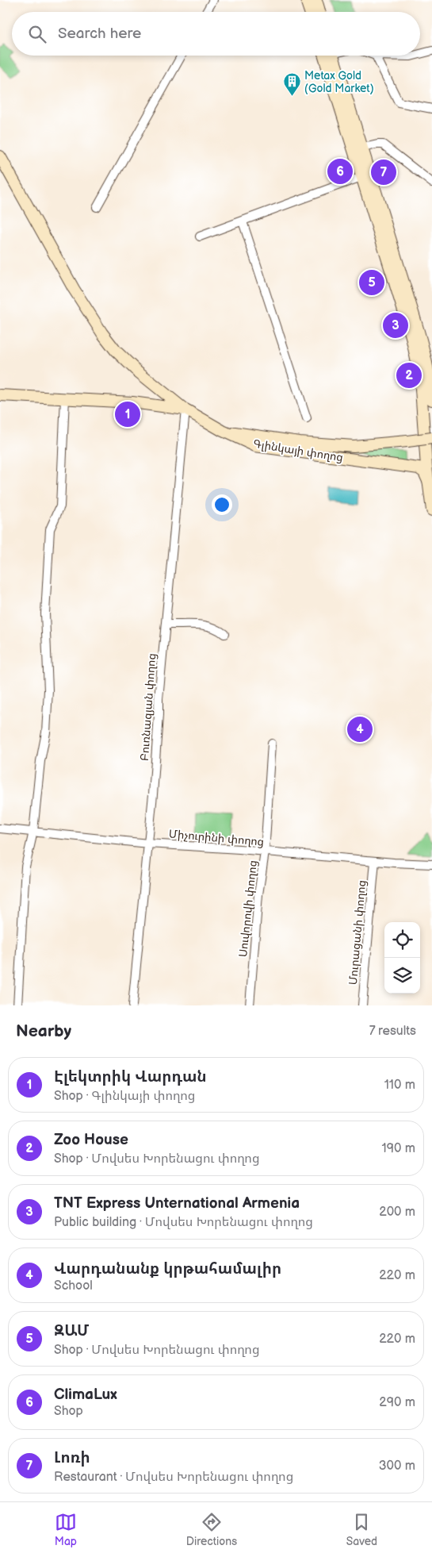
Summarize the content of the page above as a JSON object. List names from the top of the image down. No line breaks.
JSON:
{"streets":{"main road":["Գլինկայի փողոց"],"street":["Բուռնազյան փողոց","Միչուրինի փողոց","Սուվորովի փողոց","Մուրացանի փողոց"]},"crossings":[["Գլինկայի փողոց","Բուռնազյան փողոց"],["Բուռնազյան փողոց","Միչուրինի փողոց"],["Միչուրինի փողոց","Սուվորովի փողոց"],["Միչուրինի փողոց","Մուրացանի փողոց"]],"places":{"building":["Metax Gold (Gold Market)"]},"page":{"search":"Search here","pins":["6","7","5","3","2","1","4"],"heading":["Nearby","7 results"],"list":[{"mark":"1","name":"Էլեկտրիկ Վարդան","note":"Shop · Գլինկայի փողոց","value":"110 m"},{"mark":"2","name":"Zoo House","note":"Shop · Մովսես Խորենացու փողոց","value":"190 m"},{"mark":"3","name":"TNT Express Unternational Armenia","note":"Public building · Մովսես Խորենացու փողոց","value":"200 m"},{"mark":"4","name":"Վարդանանք կրթահամալիր","note":"School","value":"220 m"},{"mark":"5","name":"ԶԱՄ","note":"Shop · Մովսես Խորենացու փողոց","value":"220 m"},{"mark":"6","name":"ClimaLux","note":"Shop","value":"290 m"},{"mark":"7","name":"Լոռի","note":"Restaurant · Մովսես Խորենացու փողոց","value":"300 m"}],"nav":["Map","Directions","Saved"]}}
